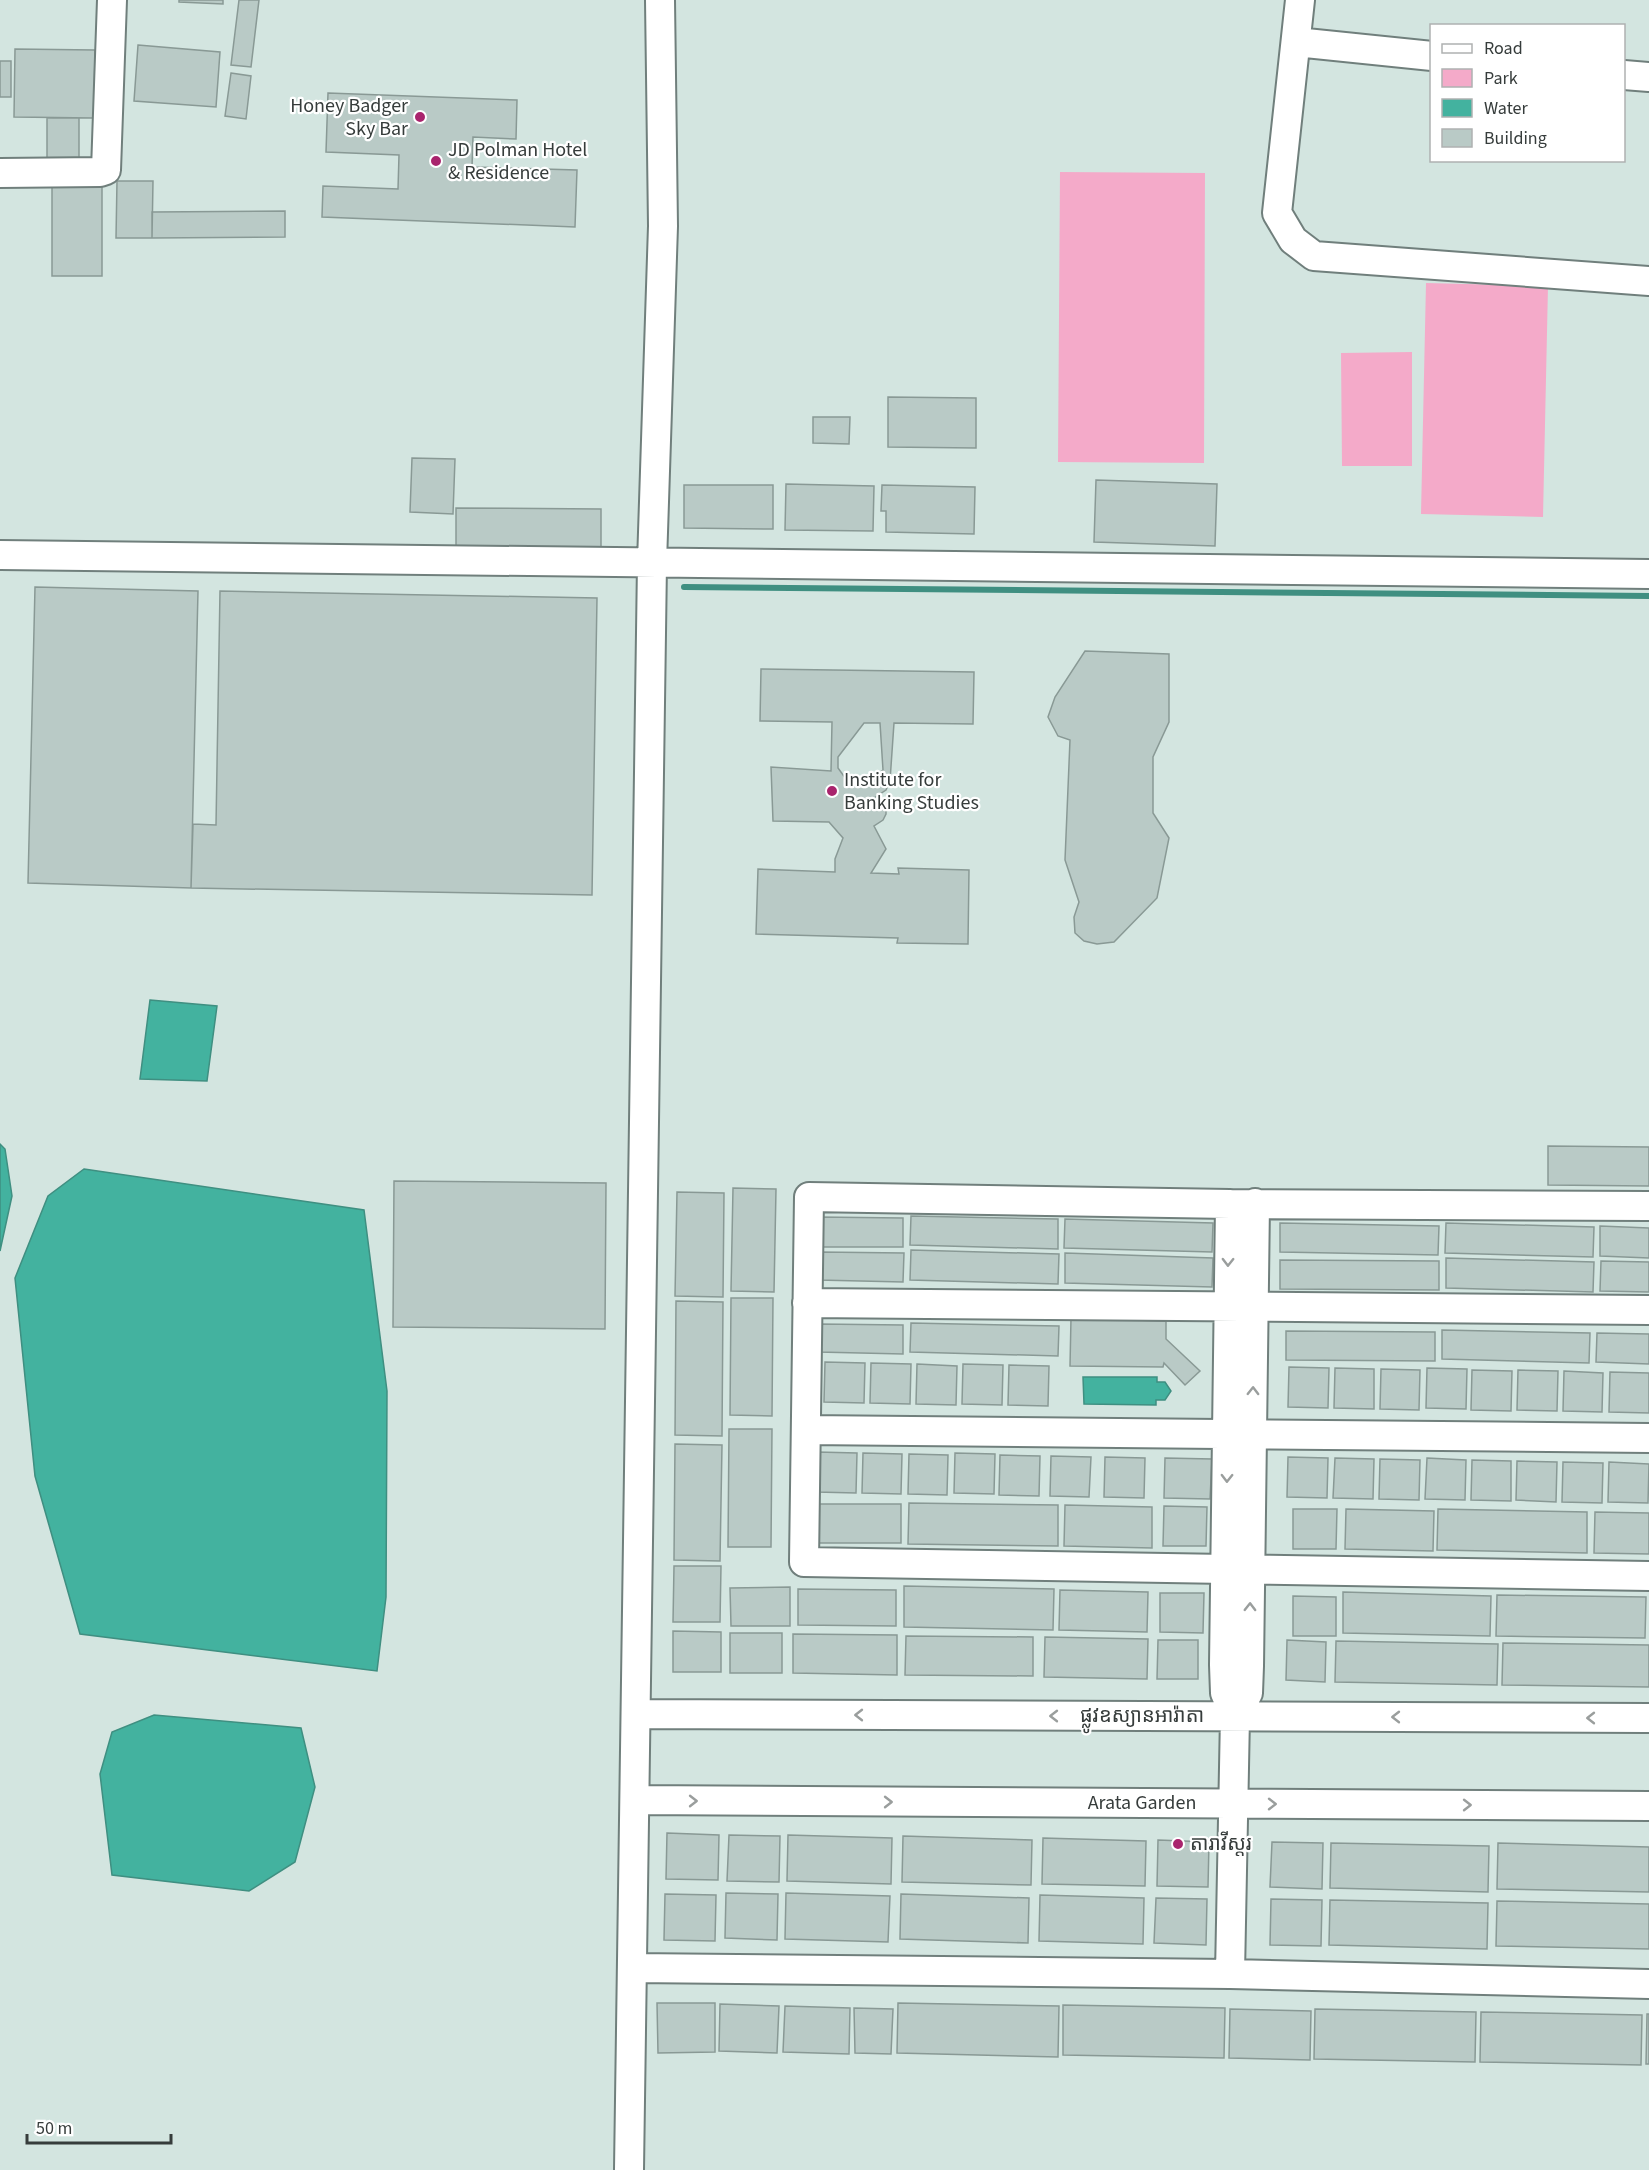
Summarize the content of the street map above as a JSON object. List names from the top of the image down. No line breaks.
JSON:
{"streets":{"street":["ផ្លូវឧស្យានអារ៉ាតា","Arata Garden"]},"places":["Honey Badger Sky Bar","JD Polman Hotel & Residence","Institute for Banking Studies","តារាវីស្តរ"],"legend":["Road","Park","Water","Building"],"scale_bar":"50 m"}
